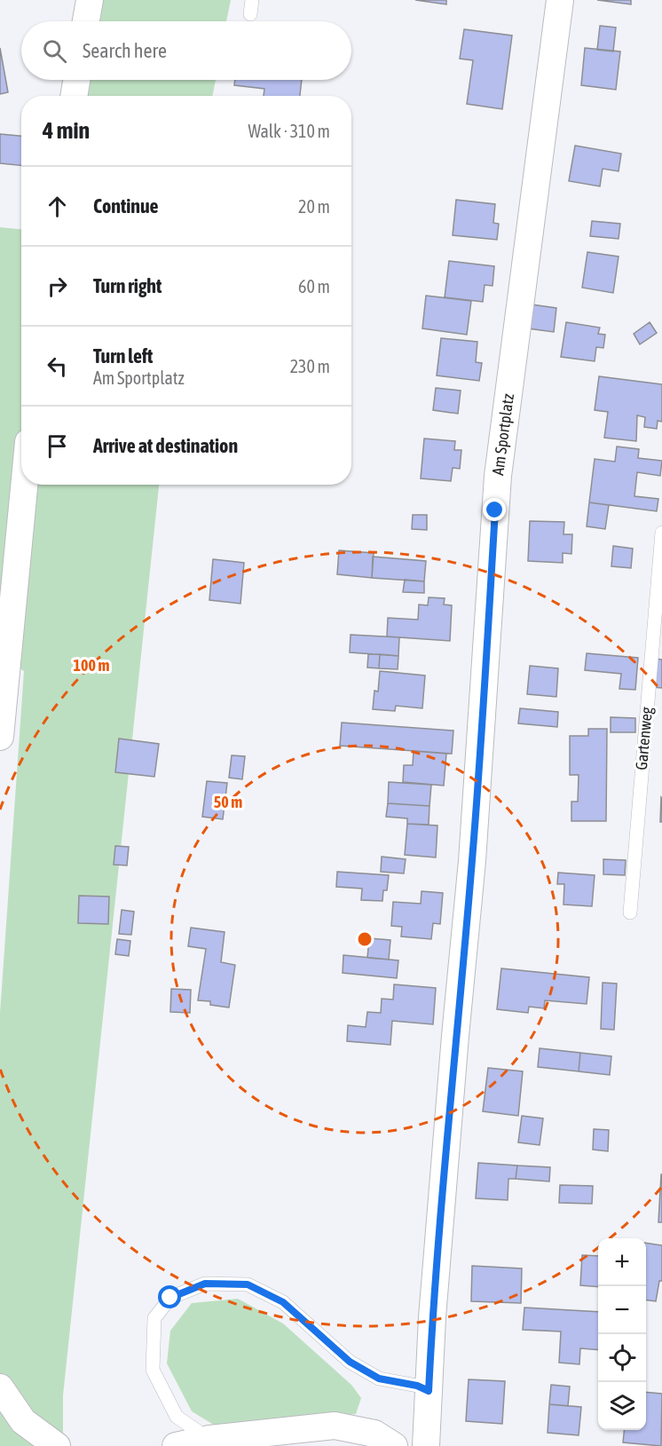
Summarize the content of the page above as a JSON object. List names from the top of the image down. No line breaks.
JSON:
{"streets":{"street":["Am Sportplatz"],"lane":["Gartenweg"]},"page":{"search":"Search here","heading":["4 min","Walk · 310 m"],"list":[["Continue","20 m"],["Turn right","60 m"],["Turn left","Am Sportplatz","230 m"],"Arrive at destination"],"map_buttons":["+","−"]},"rings":["100 m","50 m"]}
